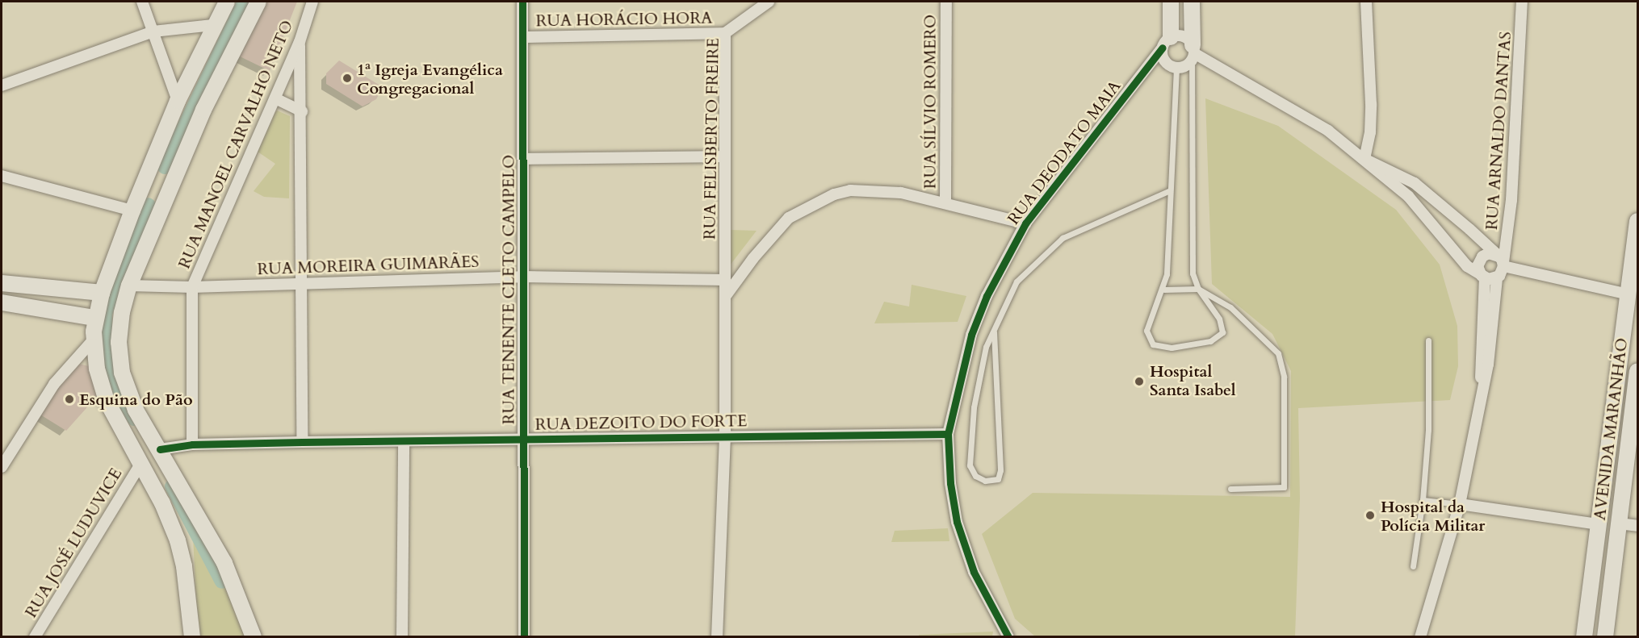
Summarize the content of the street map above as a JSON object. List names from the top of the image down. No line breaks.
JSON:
{"streets":{"main road":["AVENIDA MARANHÃO"],"street":["RUA HORÁCIO HORA","RUA SÍLVIO ROMERO","RUA ARNALDO DANTAS","RUA FELISBERTO FREIRE","RUA MANOEL CARVALHO NETO","RUA DEODATO MAIA","RUA MOREIRA GUIMARÃES","RUA TENENTE CLETO CAMPELO","RUA DEZOITO DO FORTE","RUA JOSÉ LUDUVICE"]},"crossings":[["RUA HORÁCIO HORA","RUA FELISBERTO FREIRE"],["RUA HORÁCIO HORA","RUA TENENTE CLETO CAMPELO"],["RUA FELISBERTO FREIRE","RUA MOREIRA GUIMARÃES"],["RUA FELISBERTO FREIRE","RUA DEZOITO DO FORTE"],["RUA MANOEL CARVALHO NETO","RUA MOREIRA GUIMARÃES"],["RUA MANOEL CARVALHO NETO","RUA DEZOITO DO FORTE"],["RUA DEODATO MAIA","RUA DEZOITO DO FORTE"],["RUA MOREIRA GUIMARÃES","RUA TENENTE CLETO CAMPELO"],["RUA TENENTE CLETO CAMPELO","RUA DEZOITO DO FORTE"]],"places":["1ª Igreja Evangélica Congregacional","Hospital Santa Isabel","Esquina do Pão","Hospital da Polícia Militar"]}
